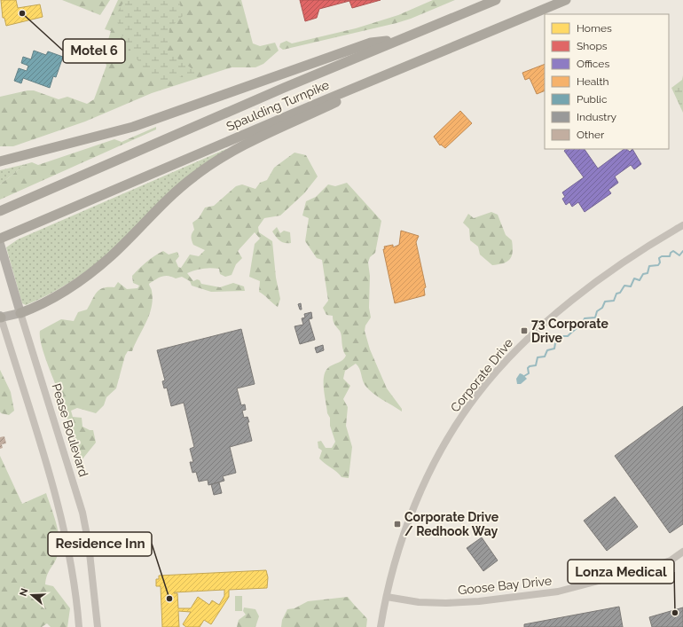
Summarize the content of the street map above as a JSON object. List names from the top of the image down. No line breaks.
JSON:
{"streets":{"highway":["Spaulding Turnpike"],"main road":["Pease Boulevard"],"street":["Corporate Drive","Goose Bay Drive"]},"crossings":[["Spaulding Turnpike","Pease Boulevard"],["Corporate Drive","Goose Bay Drive"]],"places":{"other":["Motel 6","Residence Inn","Lonza Medical"],"transit":["73 Corporate Drive","Corporate Drive / Redhook Way"]},"legend":["Homes","Shops","Offices","Health","Public","Industry","Other"],"north":"left"}
